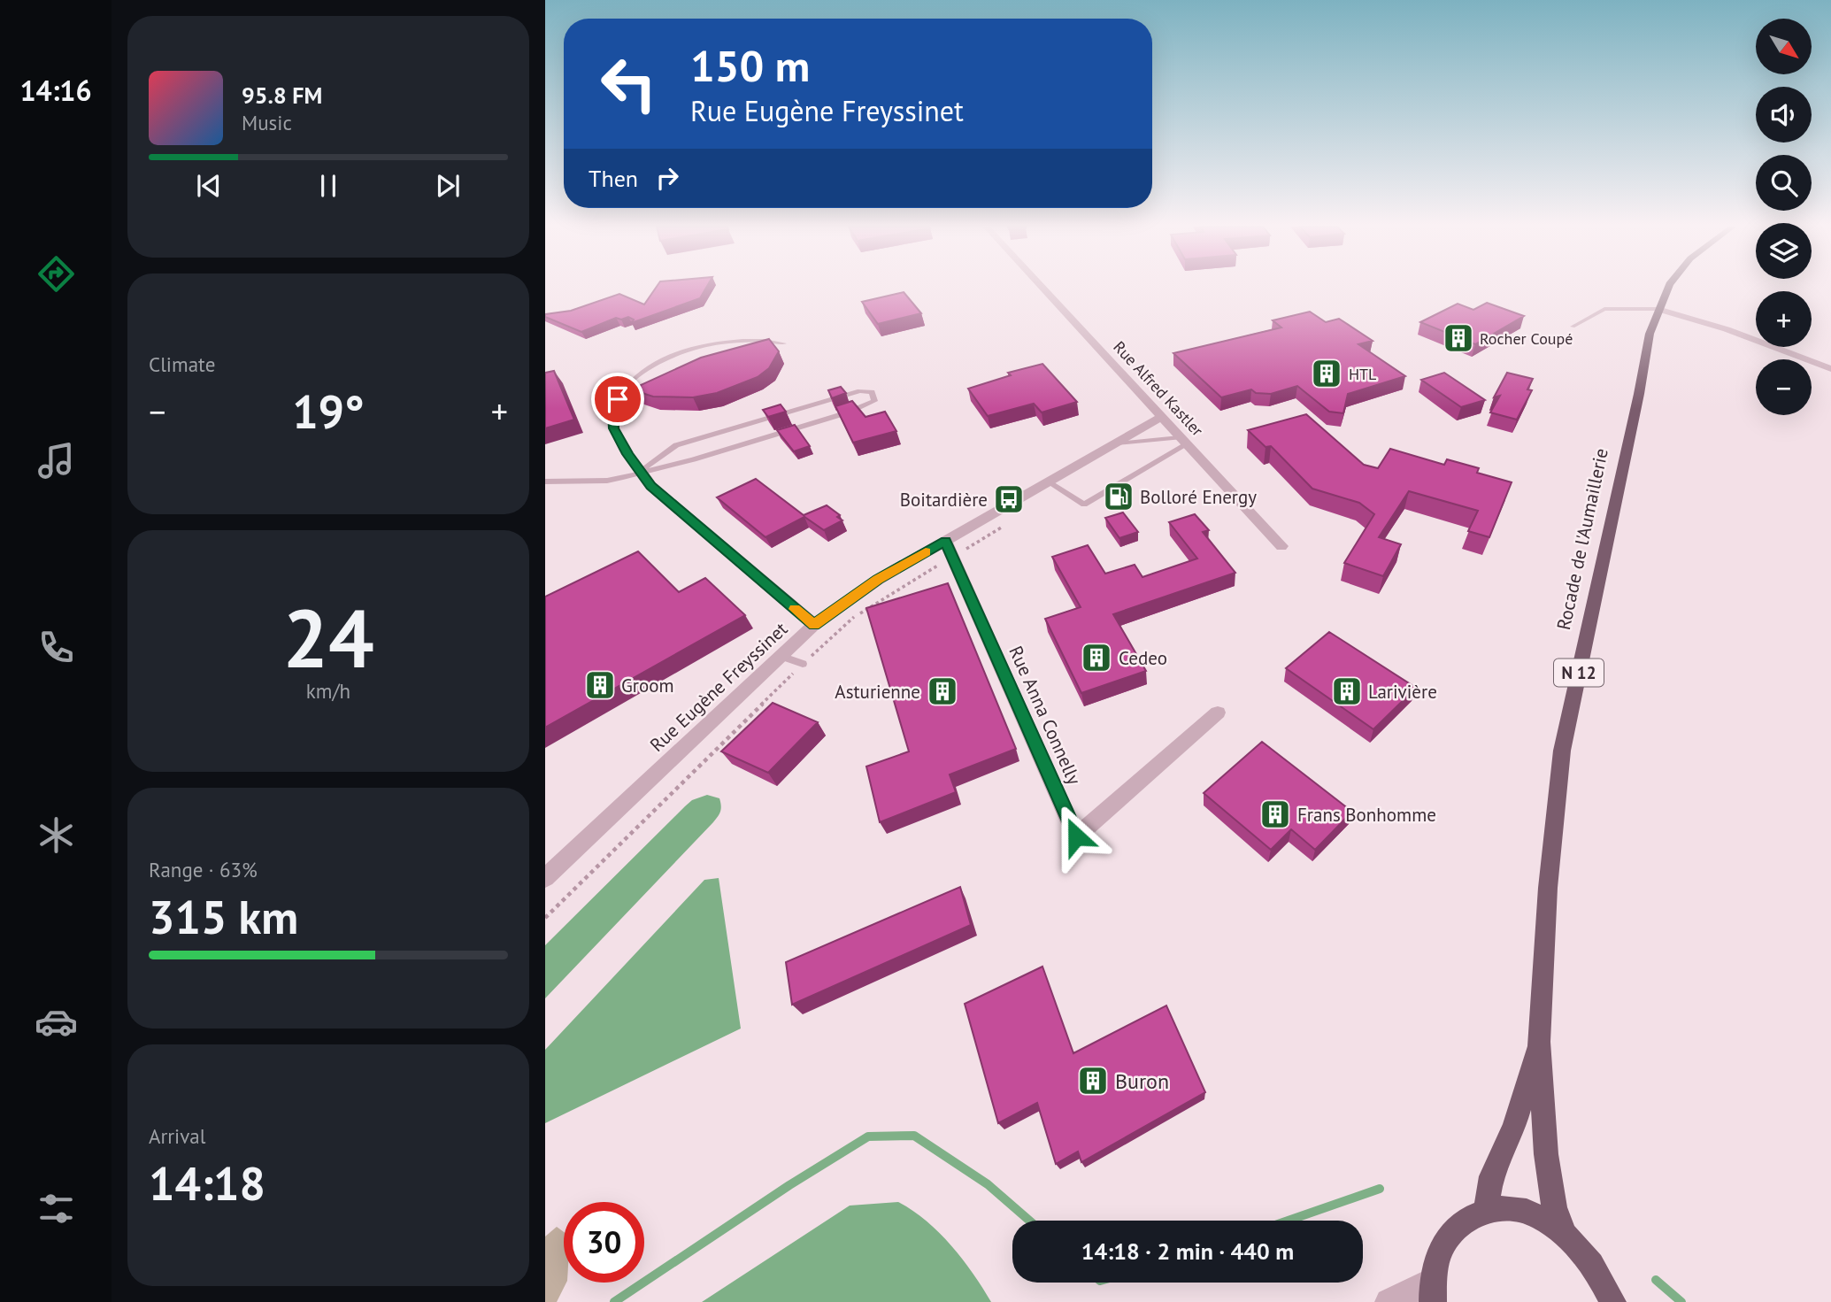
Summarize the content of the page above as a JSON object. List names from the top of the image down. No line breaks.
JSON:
{"streets":{"main road":["Rocade de l'Aumaillerie","N 12"],"street":["Rue Alfred Kastler","Rue Eugène Freyssinet","Rue Anna Connelly"]},"crossings":[["Rue Alfred Kastler","Rue Eugène Freyssinet"],["Rue Eugène Freyssinet","Rue Anna Connelly"]],"places":{"building":["Rocher Coupé","HTL","Cedeo","Groom","Asturienne","Larivière","Frans Bonhomme","Buron"],"fuel station":["Bolloré Energy"],"bus stop":["Boitardière"]},"north":"bottom right","page":{"tabs":"14:16","map_buttons":["+","−"],"turn":["150 m","Rue Eugène Freyssinet"],"song":["95.8 FM","Music"],"then":"Then","tile":["Climate",["24","km/h"],["Range · 63%","315 km"],["Arrival","14:18"]],"heat":["−","19°","+"],"limit":"30","trip":"14:18 · 2 min · 440 m"}}
